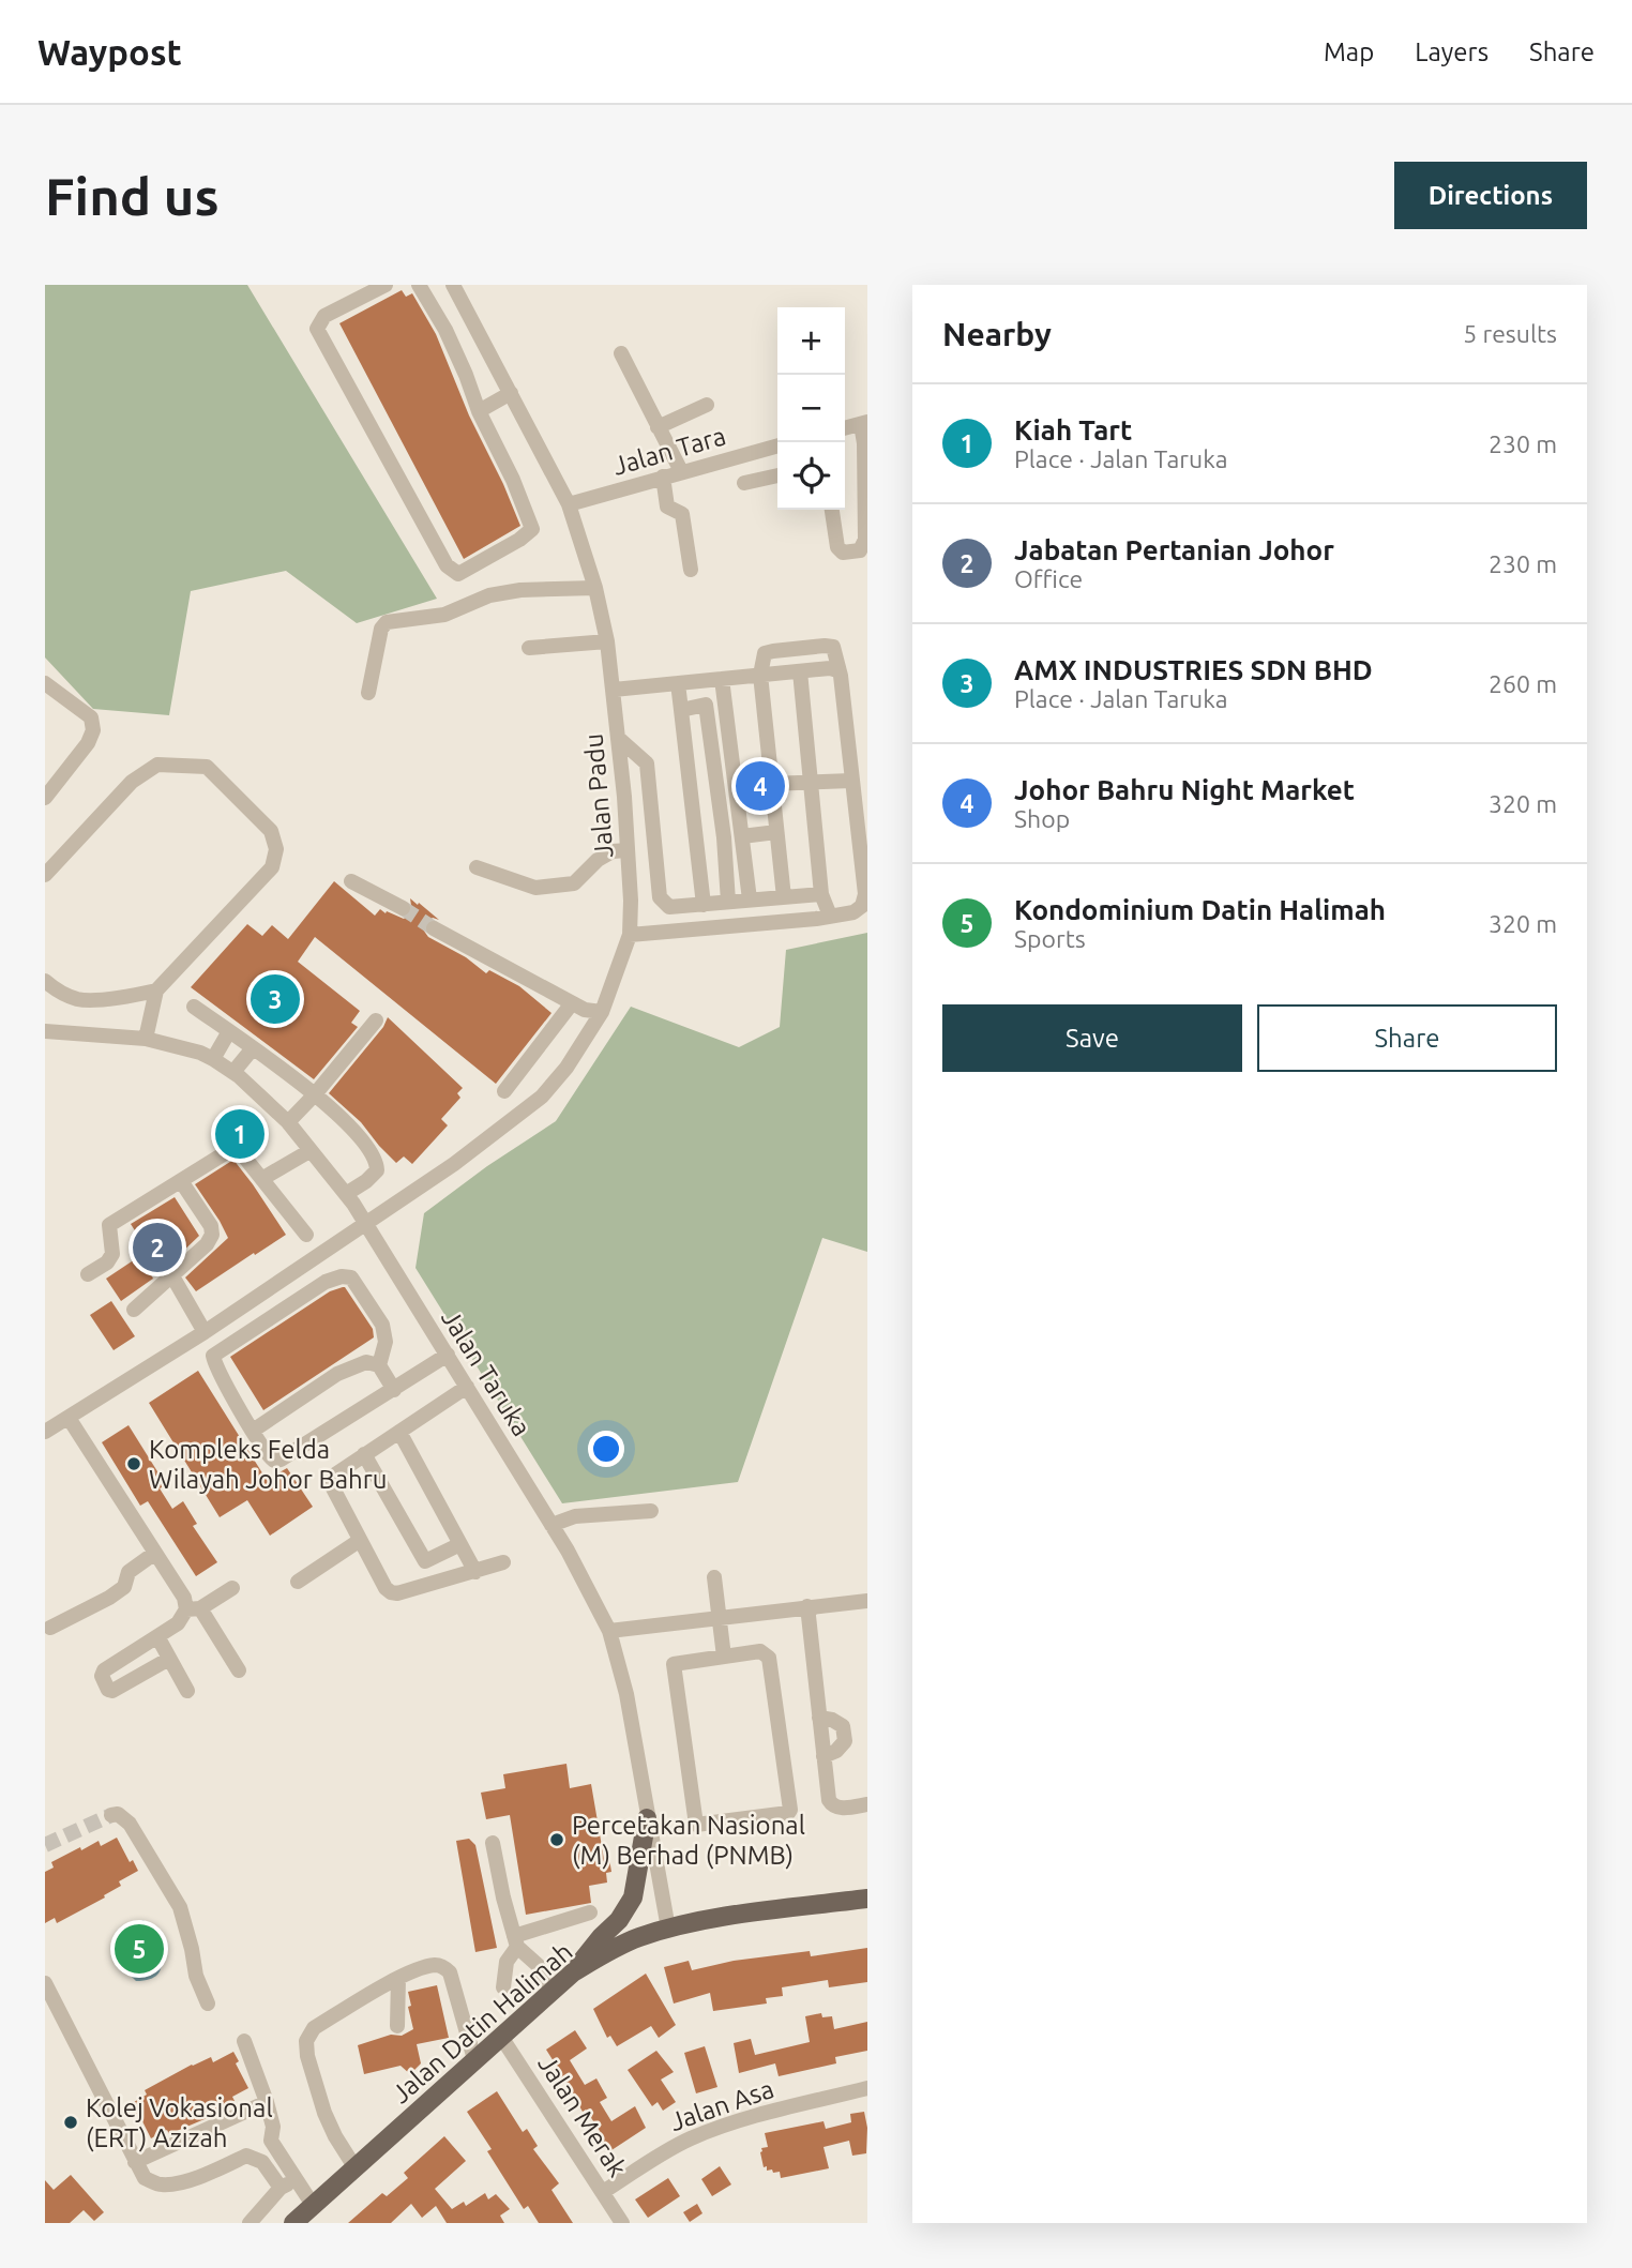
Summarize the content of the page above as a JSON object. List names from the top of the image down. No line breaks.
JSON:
{"streets":{"main road":["Jalan Datin Halimah"],"street":["Jalan Tara","Jalan Padu","Jalan Taruka","Jalan Asa","Jalan Merak"]},"crossings":[["Jalan Tara","Jalan Padu"],["Jalan Padu","Jalan Taruka"],["Jalan Taruka","Jalan Datin Halimah"],["Jalan Datin Halimah","Jalan Merak"],["Jalan Asa","Jalan Merak"]],"places":["Kompleks Felda Wilayah Johor Bahru","Percetakan Nasional (M) Berhad (PNMB)","Kolej Vokasional (ERT) Azizah"],"page":{"header":"Waypost","nav":["Map","Layers","Share"],"buttons":["Directions",["Save","Share"]],"title":"Find us","heading":["Nearby","5 results"],"map_buttons":["+","−"],"list":[{"mark":"1","name":"Kiah Tart","note":"Place · Jalan Taruka","value":"230 m"},{"mark":"2","name":"Jabatan Pertanian Johor","note":"Office","value":"230 m"},{"mark":"3","name":"AMX INDUSTRIES SDN BHD","note":"Place · Jalan Taruka","value":"260 m"},{"mark":"4","name":"Johor Bahru Night Market","note":"Shop","value":"320 m"},{"mark":"5","name":"Kondominium Datin Halimah","note":"Sports","value":"320 m"}],"pins":["4","3","1","2","5"]}}
